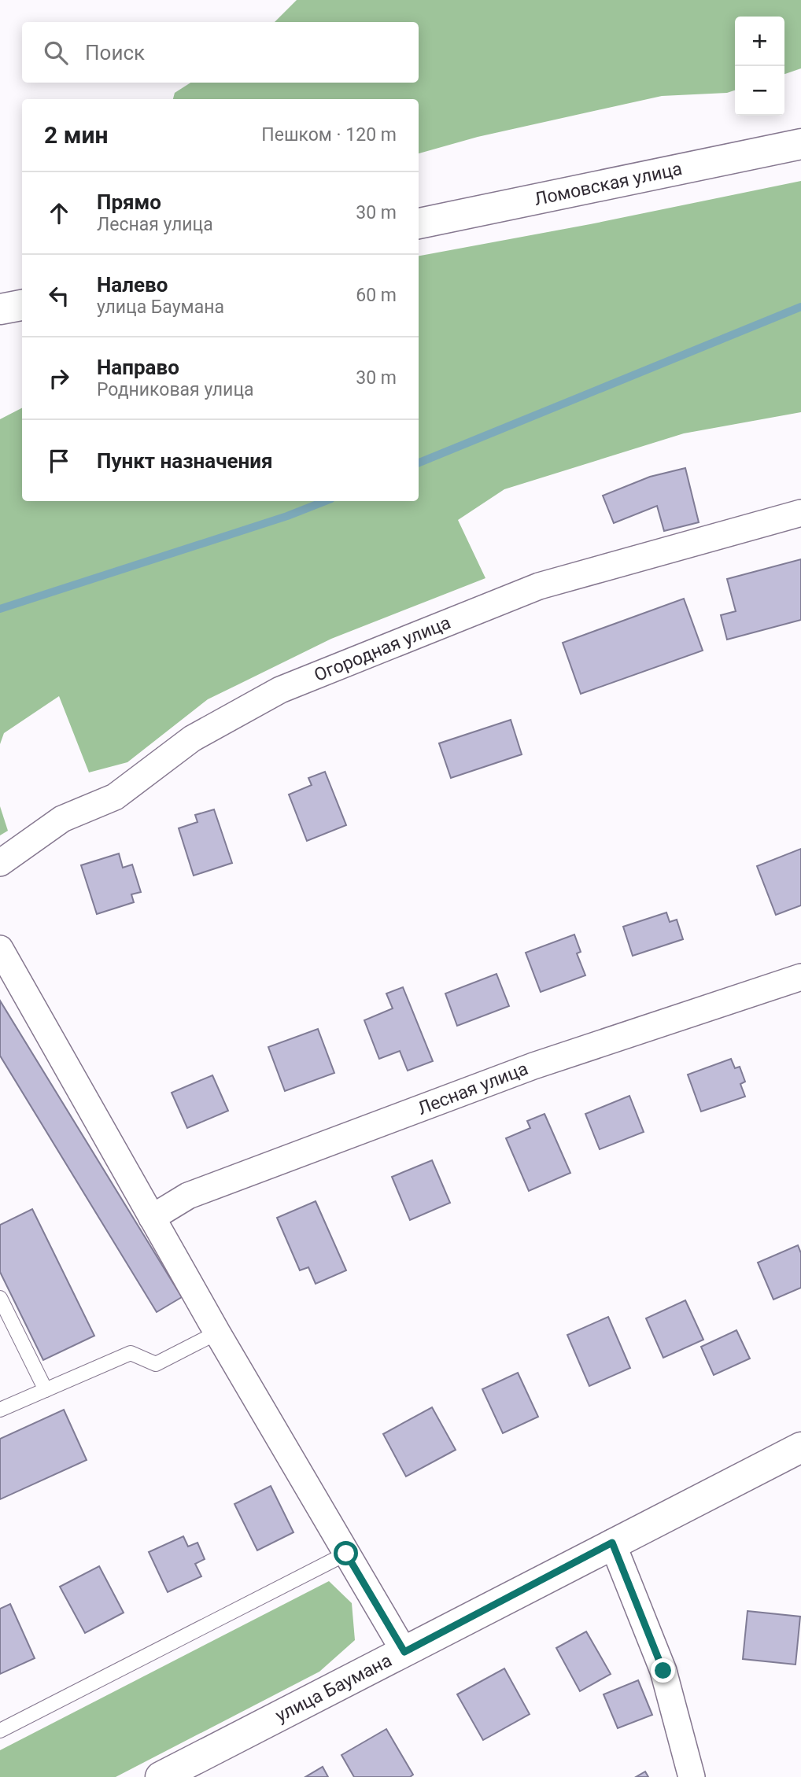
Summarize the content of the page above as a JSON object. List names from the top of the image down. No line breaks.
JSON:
{"streets":{"street":["Ломовская улица","Огородная улица","Лесная улица","улица Баумана"]},"page":{"map_buttons":["+","−"],"search":"Поиск","heading":["2 мин","Пешком · 120 m"],"list":[["Прямо","Лесная улица","30 m"],["Налево","улица Баумана","60 m"],["Направо","Родниковая улица","30 m"],"Пункт назначения"]}}
